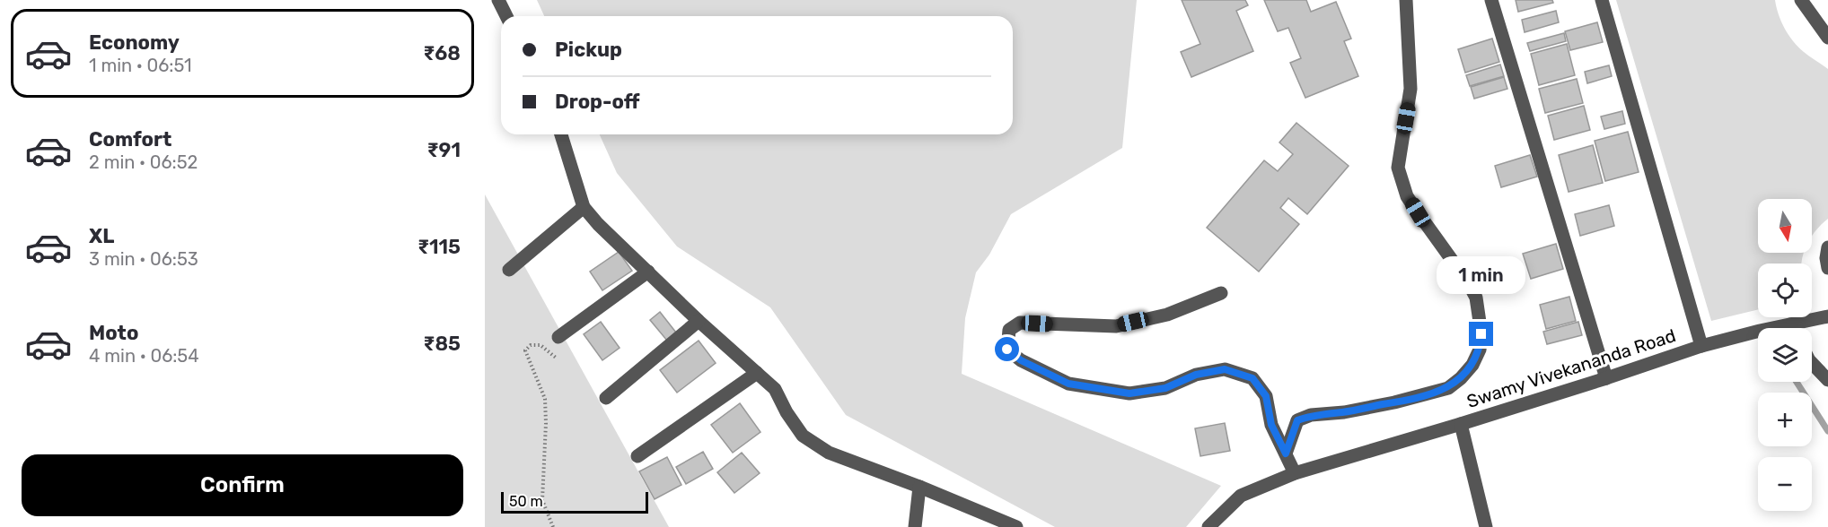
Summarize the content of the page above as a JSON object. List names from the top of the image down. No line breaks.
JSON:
{"streets":{"street":["Swamy Vivekananda Road"]},"scale_bar":"50 m","north":"bottom","page":{"list":[{"name":"Economy","note":"1 min · 06:51","value":"₹68"},{"name":"Comfort","note":"2 min · 06:52","value":"₹91"},{"name":"XL","note":"3 min · 06:53","value":"₹115"},{"name":"Moto","note":"4 min · 06:54","value":"₹85"}],"banner":["Pickup","Drop-off"],"map_buttons":["+","−"],"bubble":"1 min","buttons":"Confirm","scale":"50 m"}}
